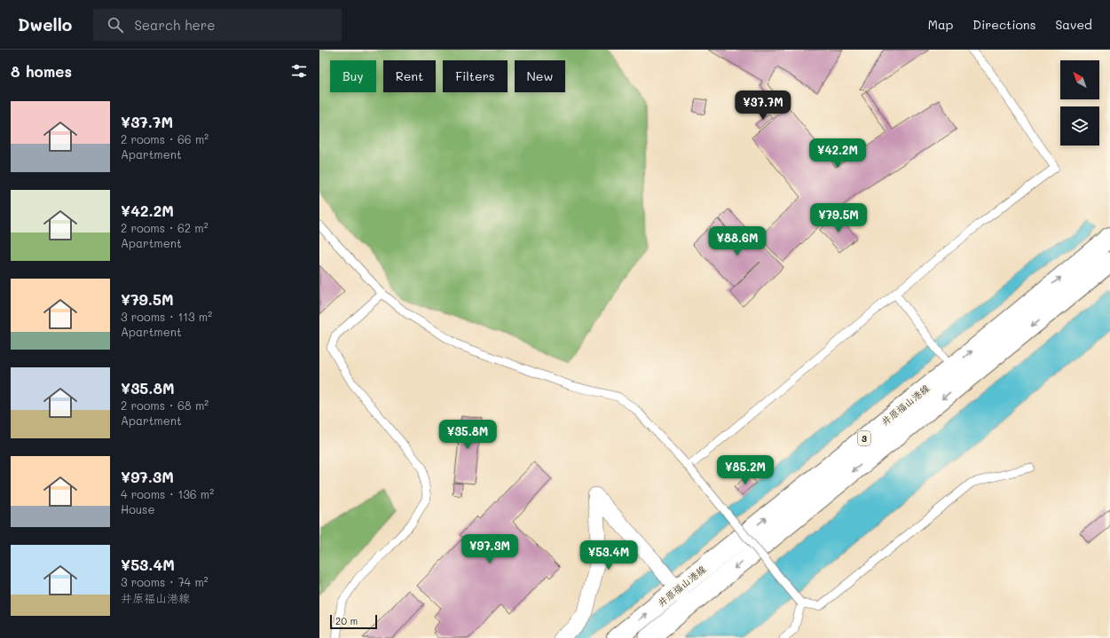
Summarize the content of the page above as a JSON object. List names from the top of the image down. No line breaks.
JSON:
{"streets":{"main road":["井原福山港線","3"]},"scale_bar":"20 m","north":"top left","page":{"header":"Dwello","search":"Search here","nav":["Map","Directions","Saved"],"heading":"8 homes","chip":["Buy","Rent","Filters","New"],"price":["¥37.7M","¥42.2M","¥79.5M","¥88.6M","¥35.8M","¥85.2M","¥97.3M","¥53.4M"],"list":[{"name":"¥37.7M","note":"2 rooms · 66 m² · Apartment"},{"name":"¥42.2M","note":"2 rooms · 62 m² · Apartment"},{"name":"¥79.5M","note":"3 rooms · 113 m² · Apartment"},{"name":"¥35.8M","note":"2 rooms · 68 m² · Apartment"},{"name":"¥97.3M","note":"4 rooms · 136 m² · House"},{"name":"¥53.4M","note":"3 rooms · 74 m² · 井原福山港線"}],"scale":"20 m"}}
